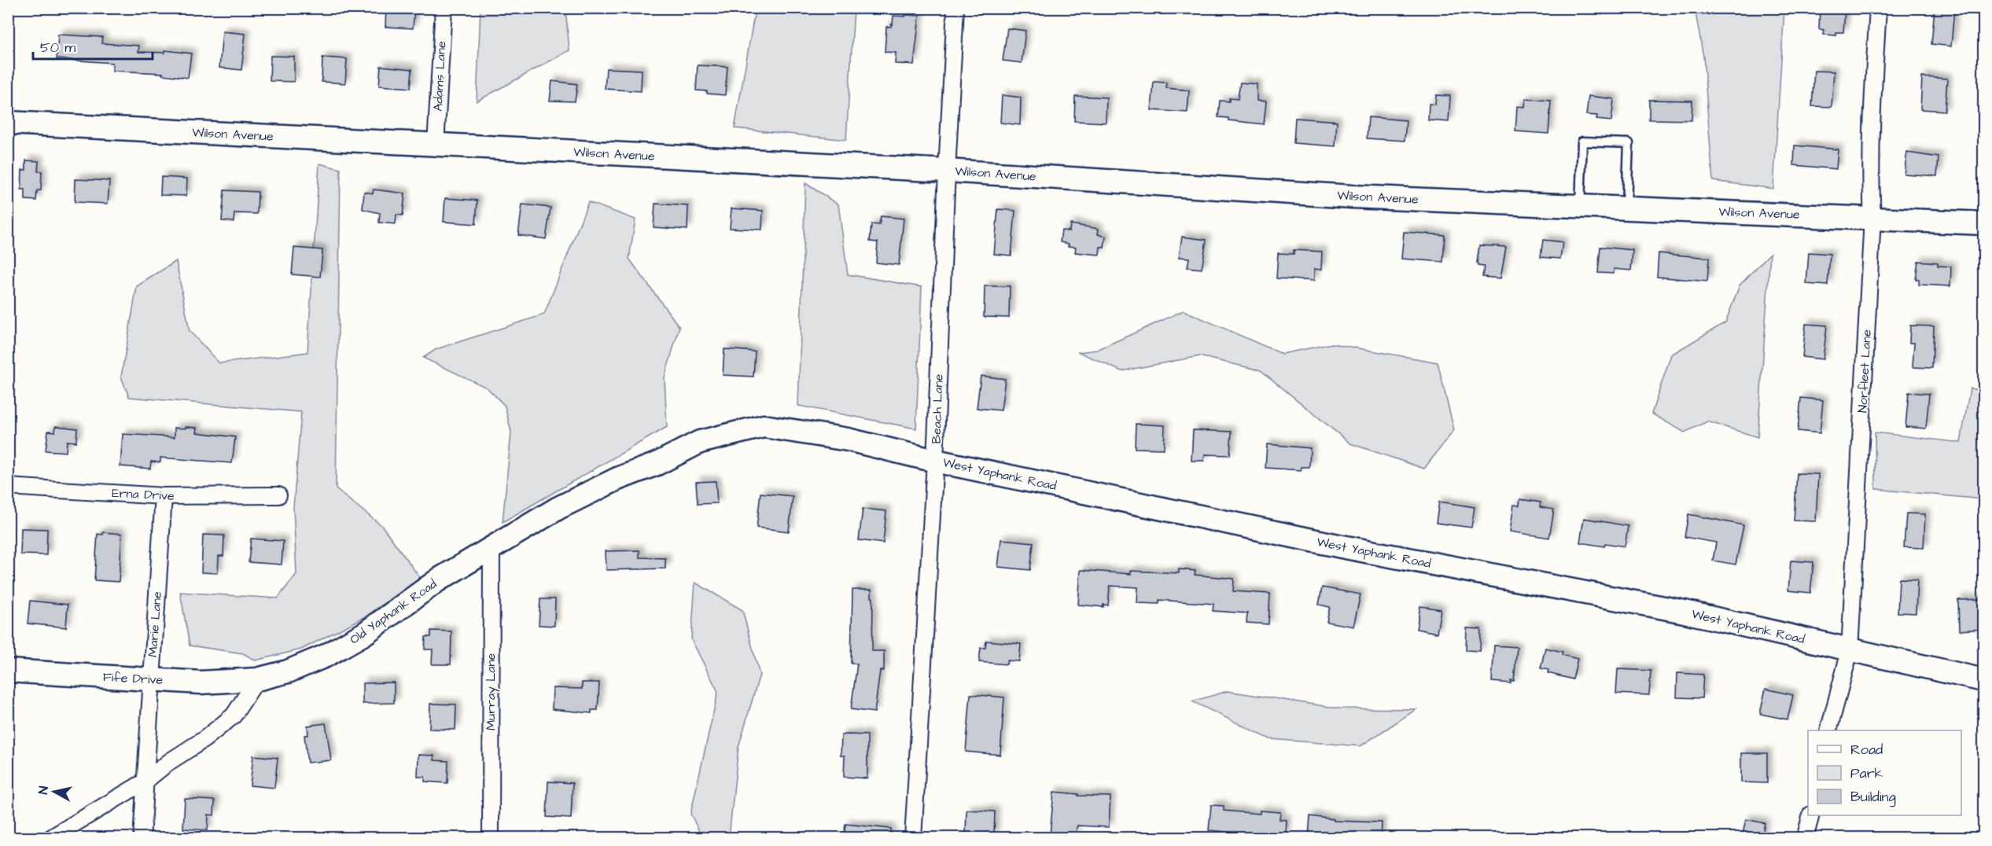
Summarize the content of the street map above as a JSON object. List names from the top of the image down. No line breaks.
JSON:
{"streets":{"street":["Adams Lane","Wilson Avenue","Norfleet Lane","Beach Lane","West Yaphank Road","Erna Drive","Old Yaphank Road","Marie Lane","Fife Drive","Murray Lane"]},"crossings":[["Adams Lane","Wilson Avenue"],["Wilson Avenue","Norfleet Lane"],["Wilson Avenue","Beach Lane"],["Norfleet Lane","West Yaphank Road"],["Beach Lane","West Yaphank Road"],["West Yaphank Road","Old Yaphank Road"],["Erna Drive","Marie Lane"],["Old Yaphank Road","Fife Drive"],["Old Yaphank Road","Murray Lane"],["Marie Lane","Fife Drive"]],"legend":["Road","Park","Building"],"scale_bar":"50 m","north":"left"}
